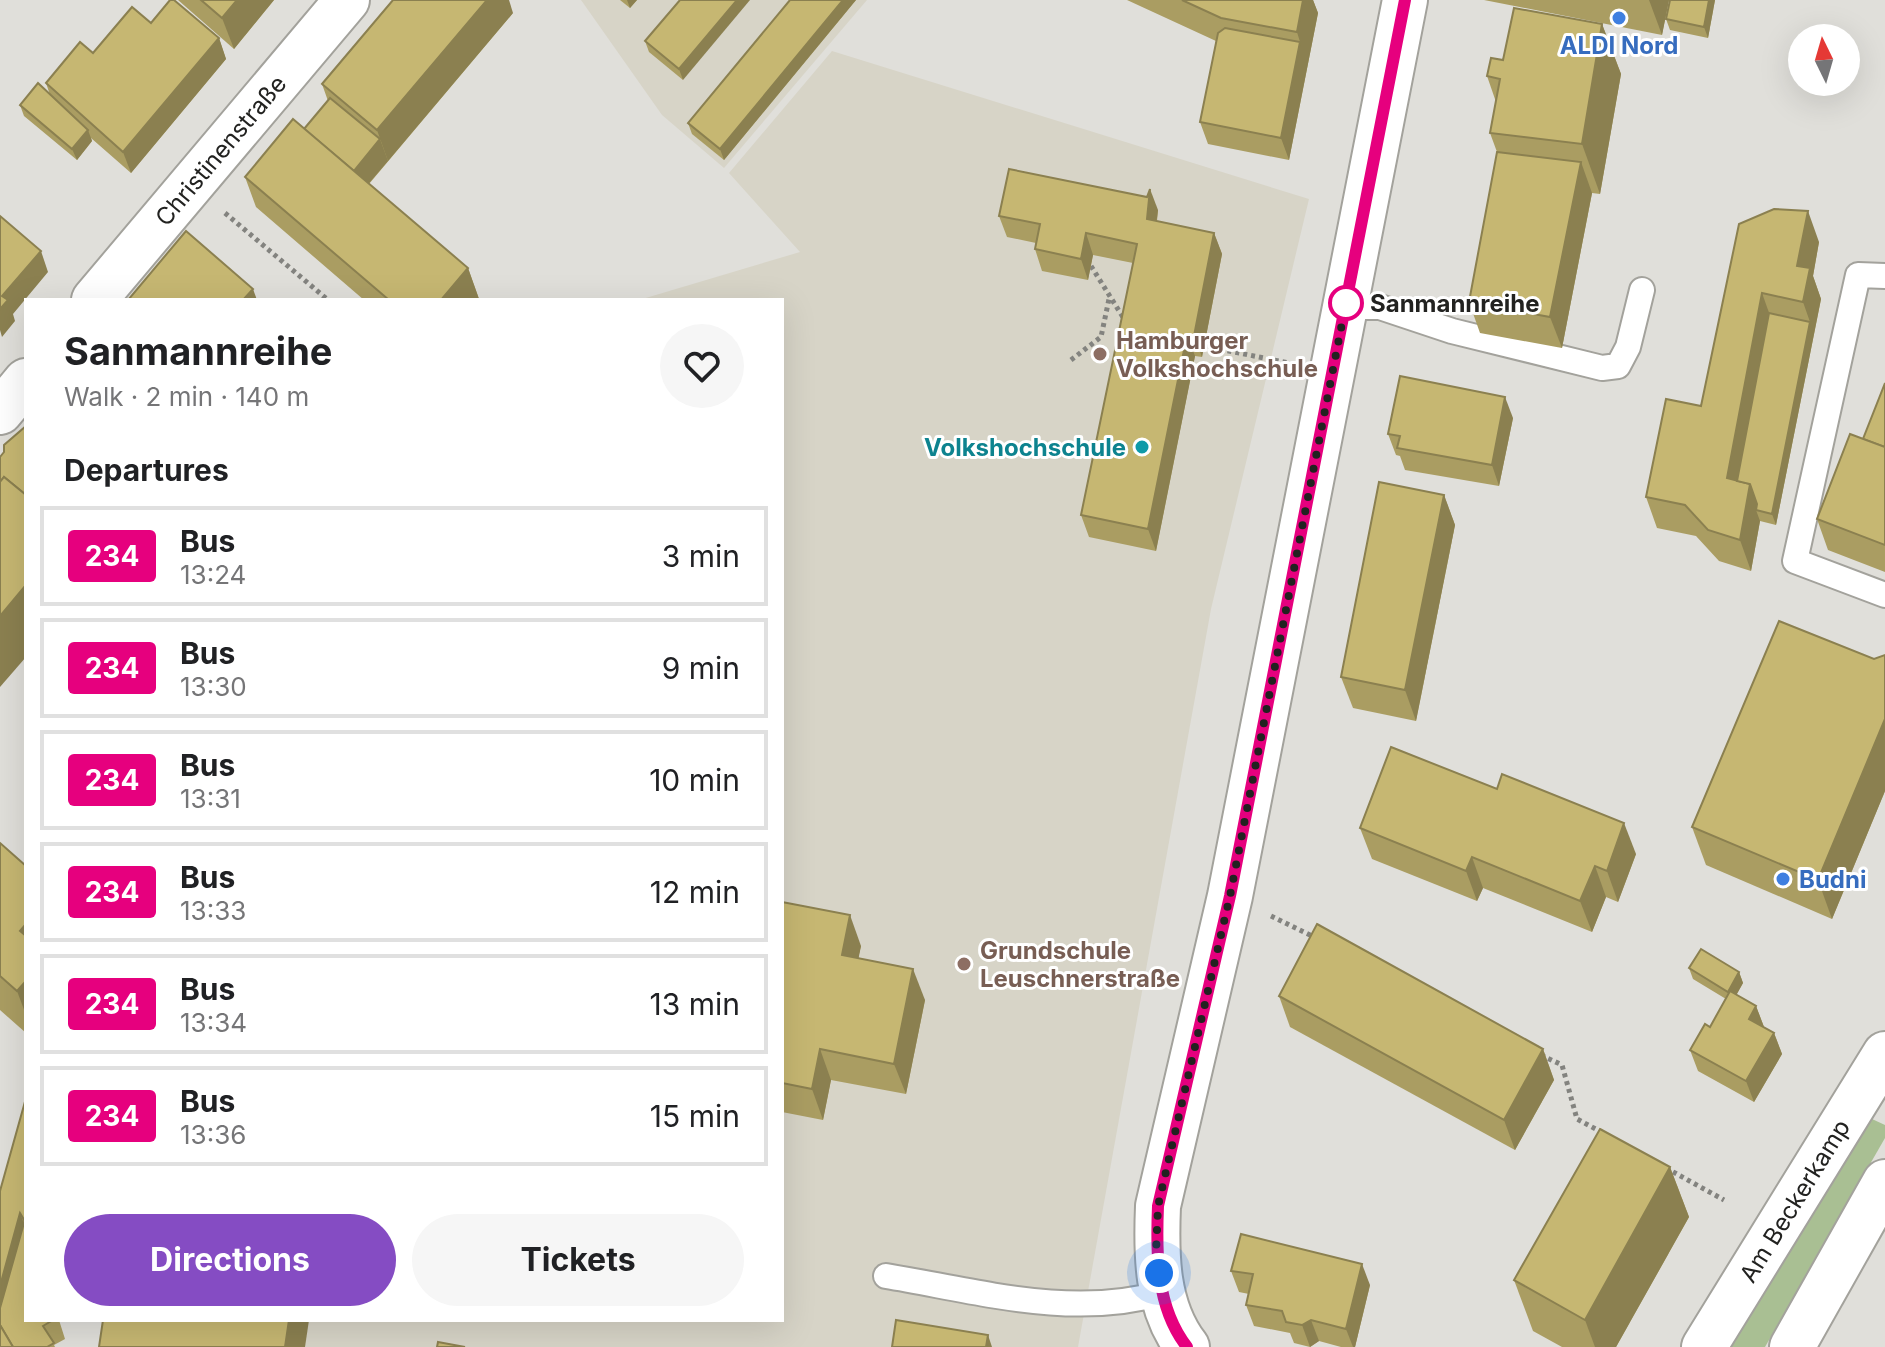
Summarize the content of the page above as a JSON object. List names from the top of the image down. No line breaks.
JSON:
{"streets":{"street":["Christinenstraße","Am Beckerkamp"]},"places":["ALDI Nord","Sanmannreihe","Hamburger Volkshochschule","Volkshochschule","Budni","Grundschule Leuschnerstraße"],"lines":["bus line 234"],"north":"top","page":{"heading":[["Sanmannreihe","Walk · 2 min · 140 m"],"Departures"],"list":[{"mark":"234","name":"Bus","note":"13:24","value":"3 min"},{"mark":"234","name":"Bus","note":"13:30","value":"9 min"},{"mark":"234","name":"Bus","note":"13:31","value":"10 min"},{"mark":"234","name":"Bus","note":"13:33","value":"12 min"},{"mark":"234","name":"Bus","note":"13:34","value":"13 min"},{"mark":"234","name":"Bus","note":"13:36","value":"15 min"}],"buttons":["Directions","Tickets"]}}
